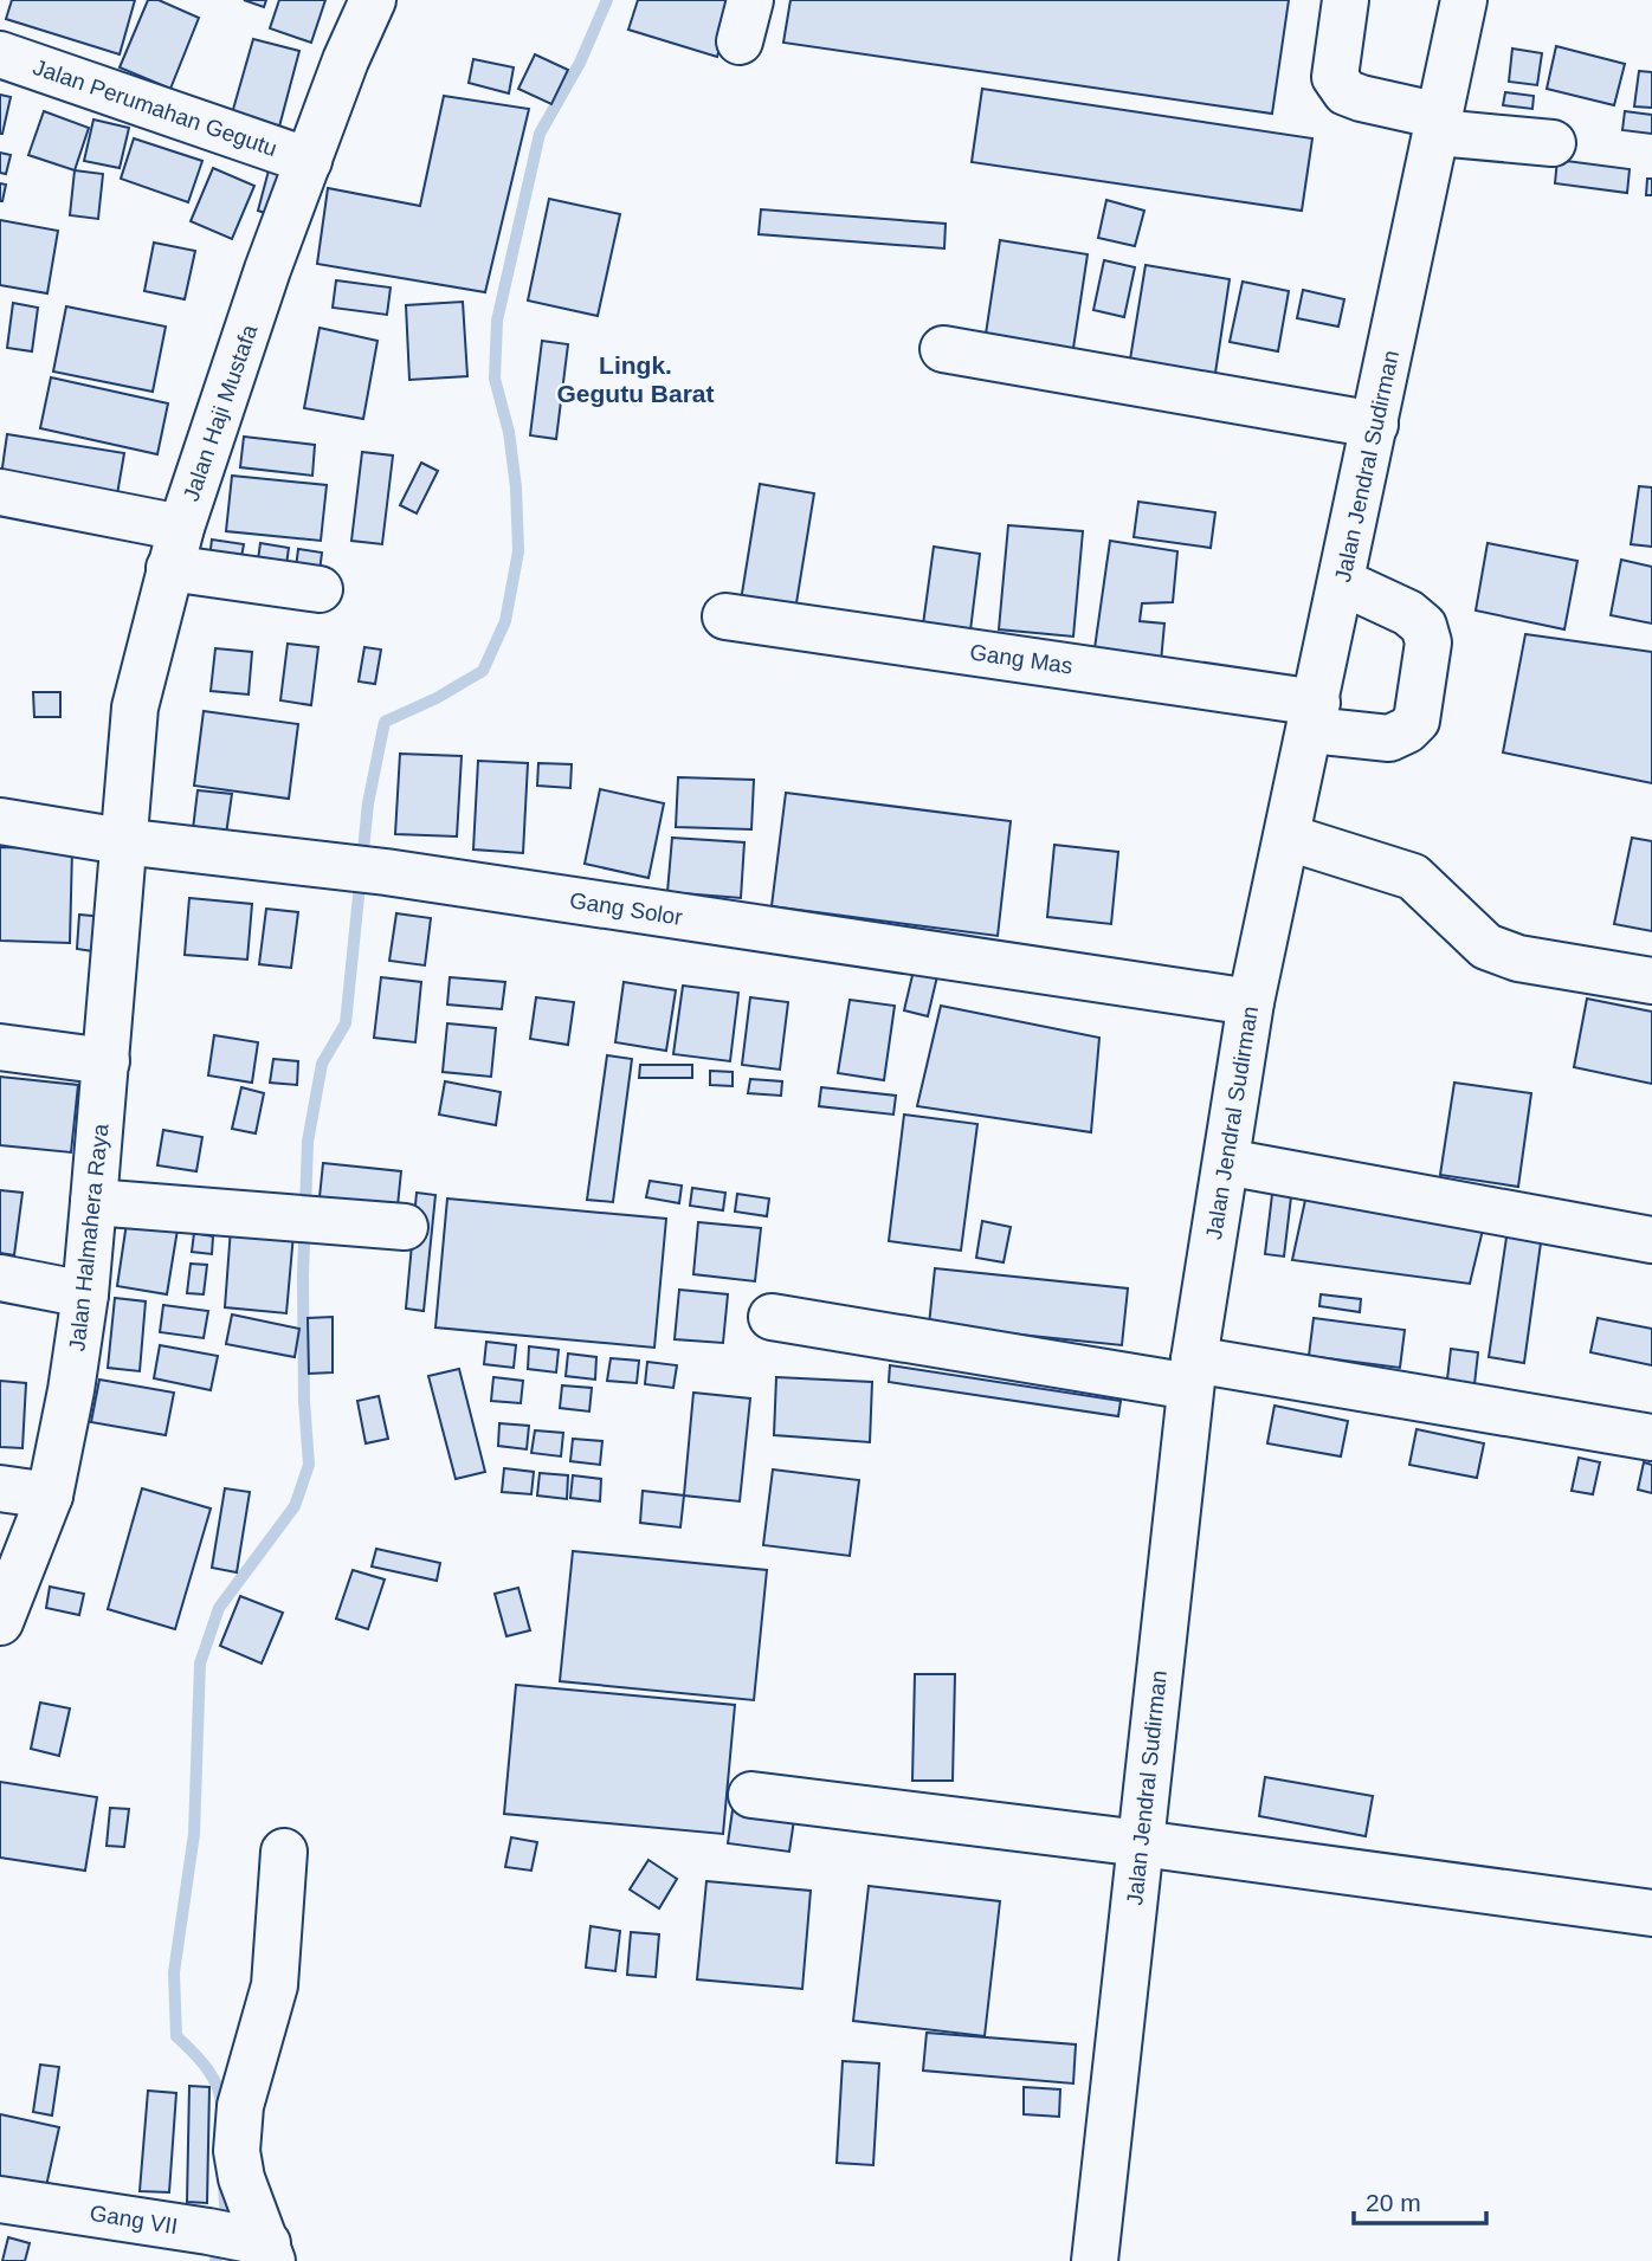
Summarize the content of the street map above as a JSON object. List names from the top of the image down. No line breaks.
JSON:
{"streets":{"main road":["Jalan Perumahan Gegutu","Jalan Haji Mustafa","Jalan Jendral Sudirman","Gang Mas","Gang Solor","Jalan Halmahera Raya","Gang VII"]},"crossings":[["Jalan Perumahan Gegutu","Jalan Haji Mustafa"],["Jalan Haji Mustafa","Gang Solor"],["Jalan Haji Mustafa","Jalan Halmahera Raya"],["Jalan Jendral Sudirman","Gang Mas"],["Jalan Jendral Sudirman","Gang Solor"],["Gang Solor","Jalan Halmahera Raya"]],"districts":["Lingk. Gegutu Barat"],"scale_bar":"20 m"}
